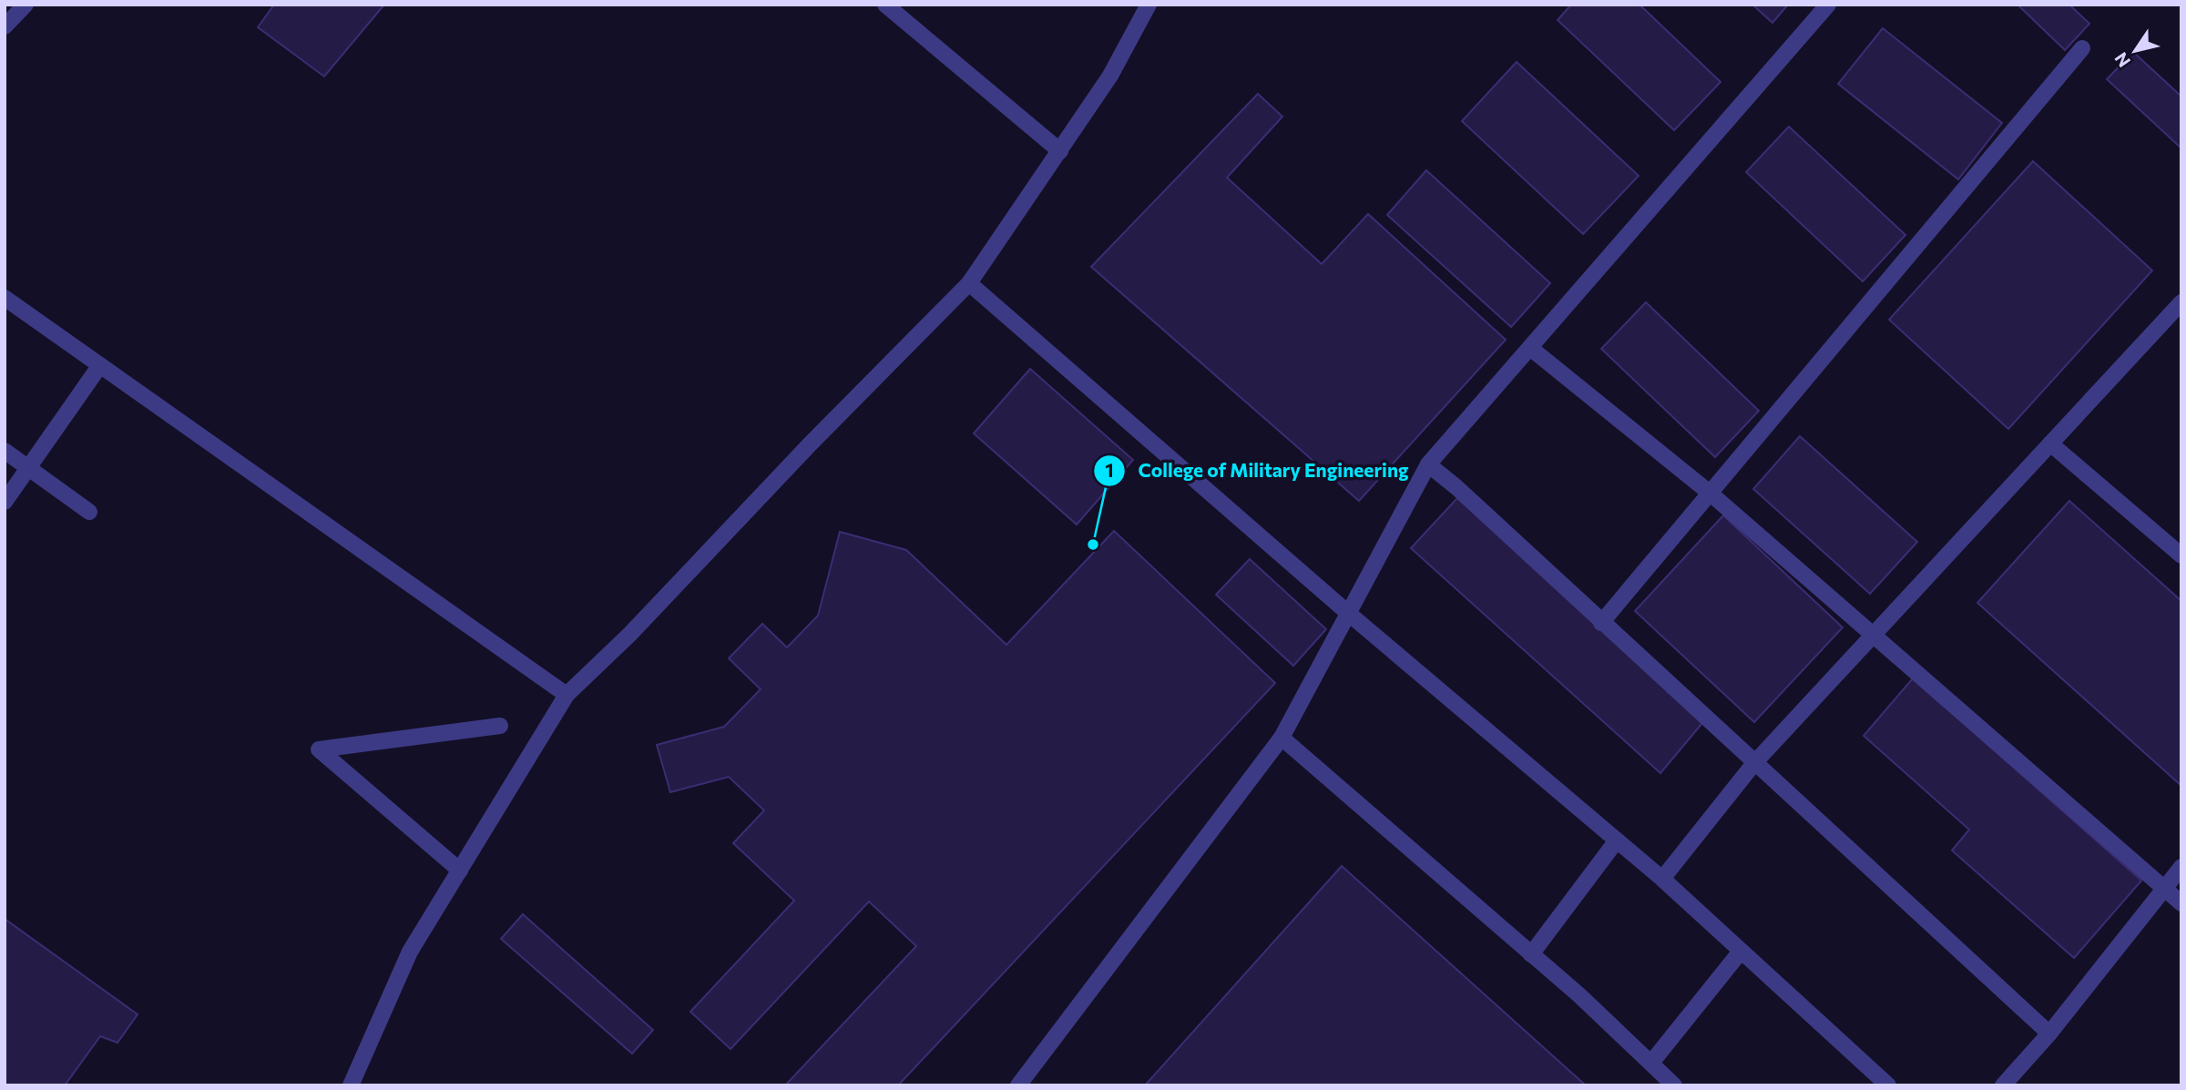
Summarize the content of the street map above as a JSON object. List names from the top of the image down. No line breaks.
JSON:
{"places":["College of Military Engineering"],"north":"bottom left"}
